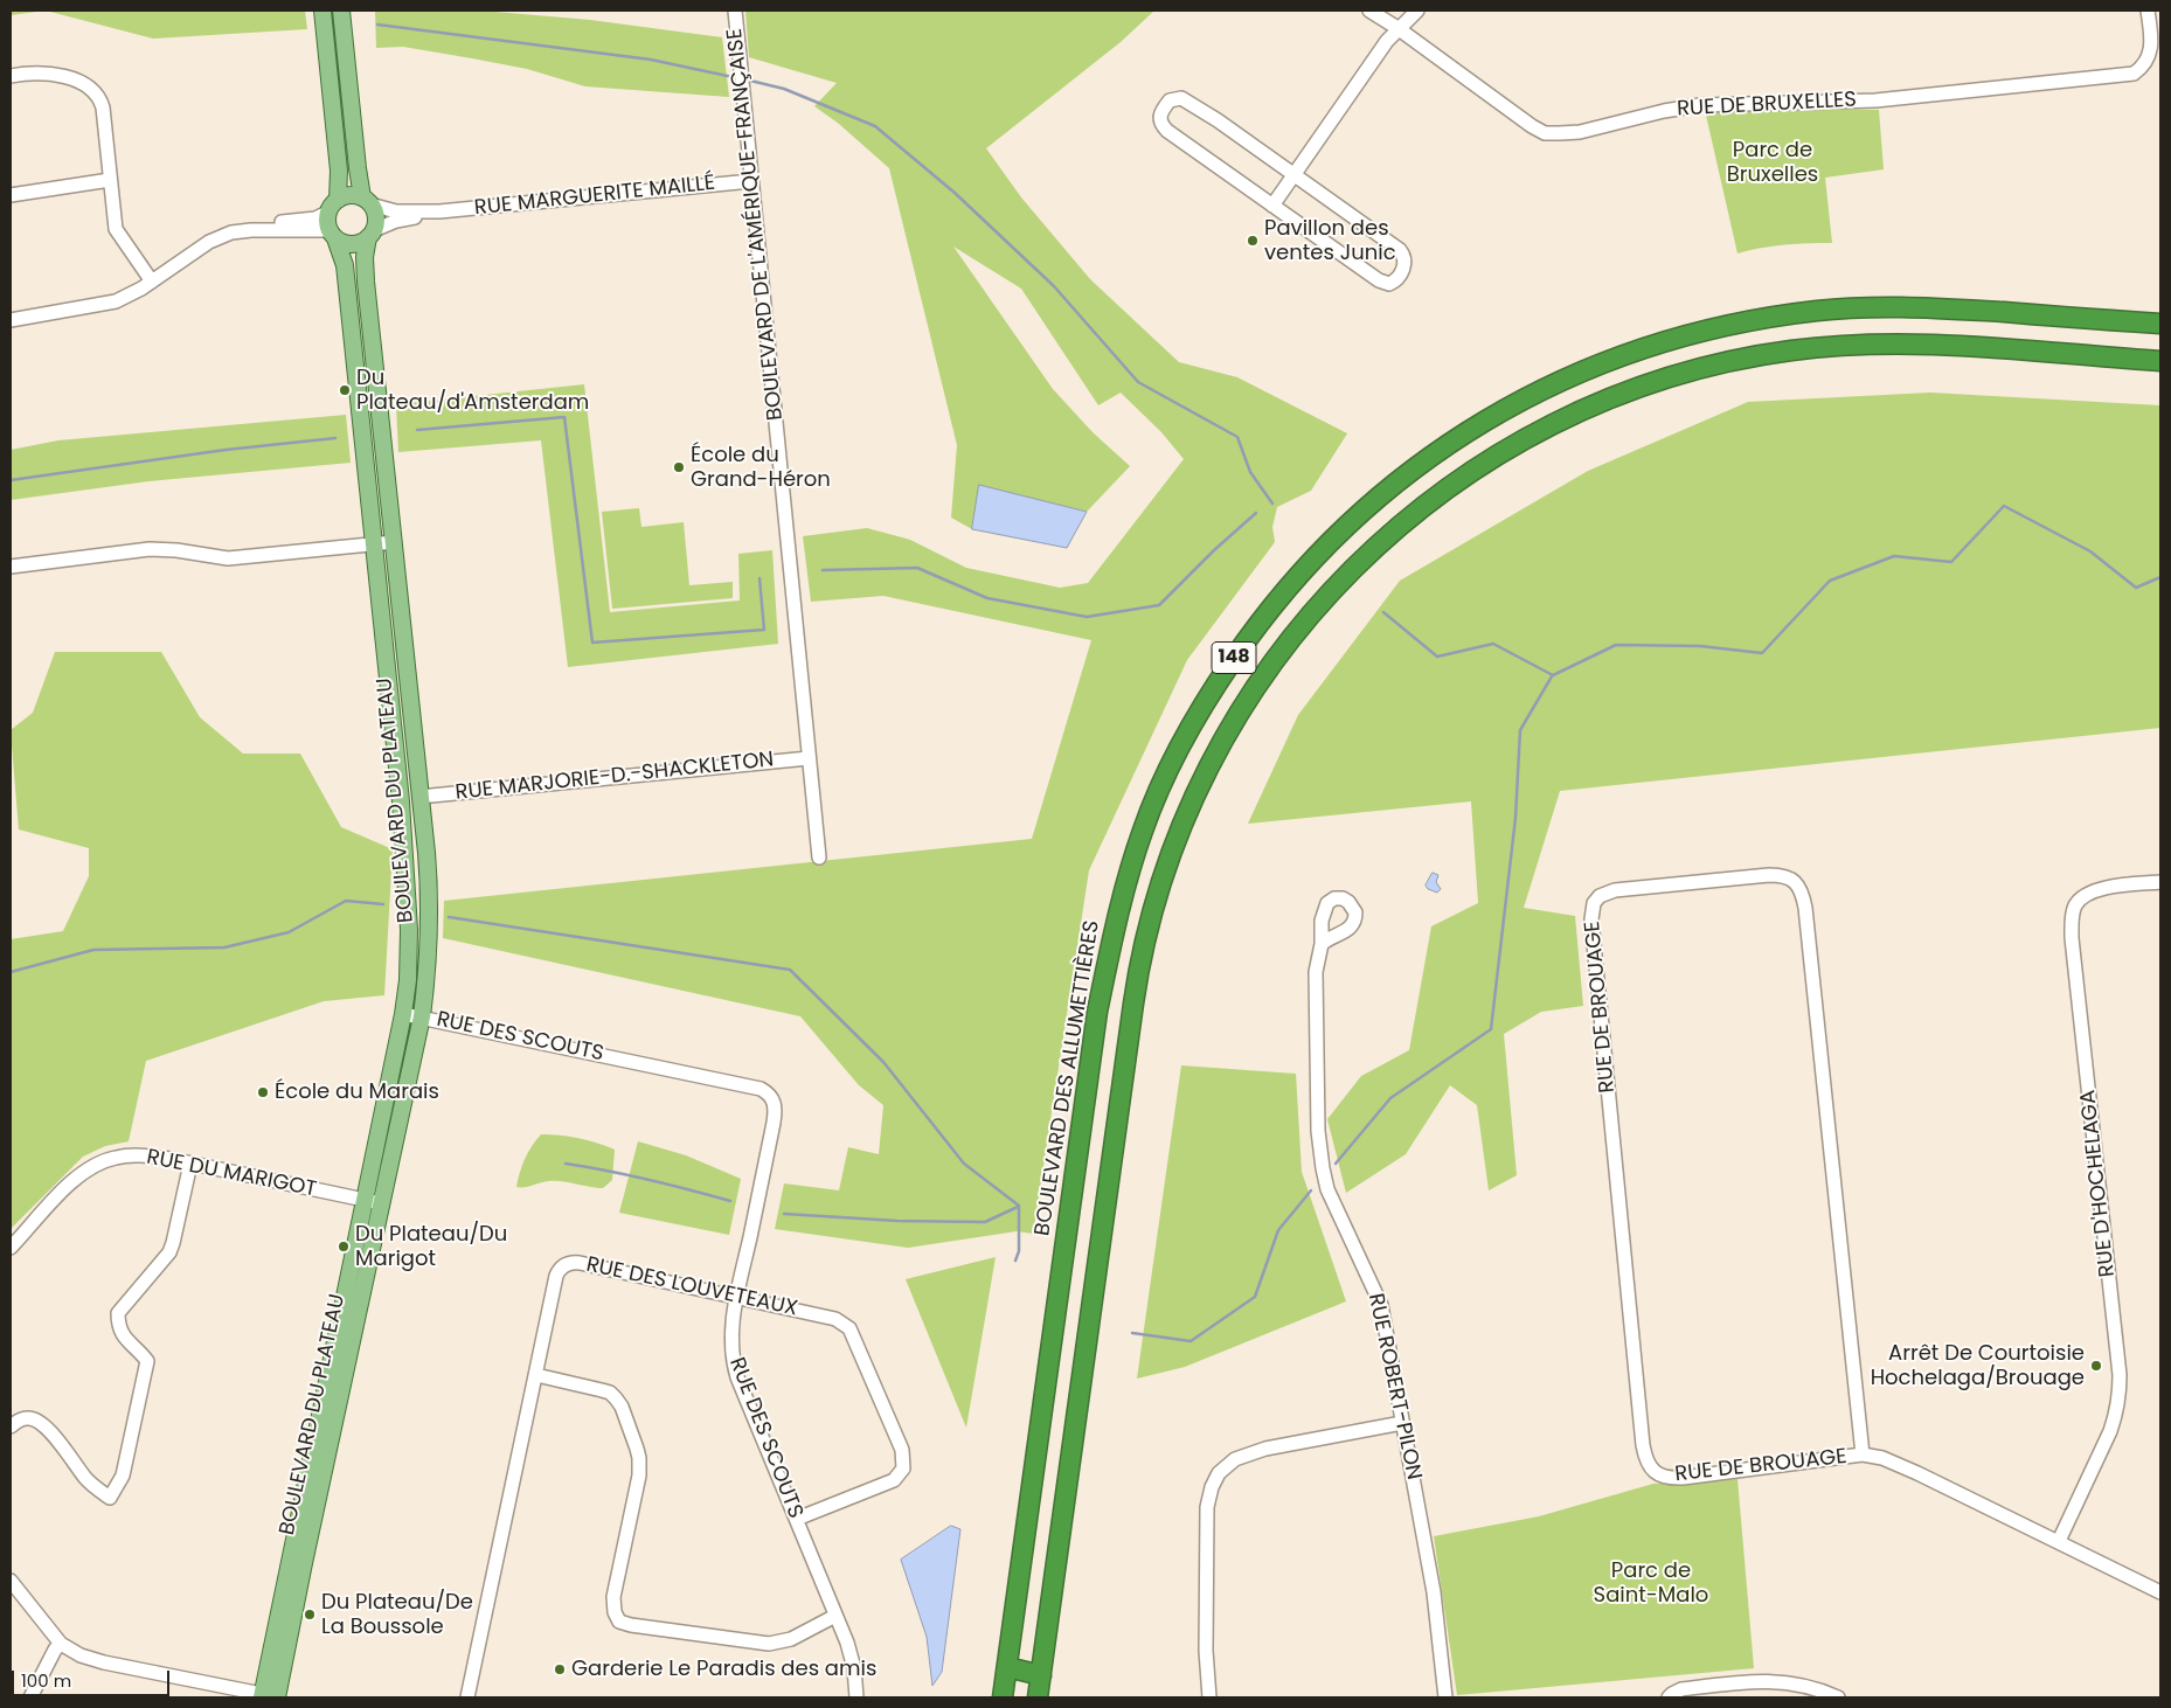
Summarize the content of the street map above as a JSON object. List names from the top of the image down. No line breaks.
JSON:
{"streets":{"highway":["148","BOULEVARD DES ALLUMETTIÈRES"],"main road":["BOULEVARD DU PLATEAU"],"street":["RUE DE BRUXELLES","RUE MARGUERITE MAILLÉ","BOULEVARD DE L'AMÉRIQUE-FRANÇAISE","RUE MARJORIE-D.-SHACKLETON","RUE DE BROUAGE","RUE DES SCOUTS","RUE DU MARIGOT","RUE D'HOCHELAGA","RUE DES LOUVETEAUX","RUE ROBERT-PILON"]},"crossings":[["RUE MARGUERITE MAILLÉ","BOULEVARD DE L'AMÉRIQUE-FRANÇAISE"],["RUE MARGUERITE MAILLÉ","BOULEVARD DU PLATEAU"],["BOULEVARD DE L'AMÉRIQUE-FRANÇAISE","RUE MARJORIE-D.-SHACKLETON"],["RUE MARJORIE-D.-SHACKLETON","BOULEVARD DU PLATEAU"],["BOULEVARD DU PLATEAU","RUE DES SCOUTS"],["BOULEVARD DU PLATEAU","RUE DU MARIGOT"],["RUE DE BROUAGE","RUE D'HOCHELAGA"],["RUE DES SCOUTS","RUE DES LOUVETEAUX"]],"parks":["Parc de Bruxelles","Parc de Saint-Malo"],"places":["Pavillon des ventes Junic","Du Plateau/d'Amsterdam","École du Grand-Héron","École du Marais","Du Plateau/Du Marigot","Arrêt De Courtoisie Hochelaga/Brouage","Du Plateau/De La Boussole","Garderie Le Paradis des amis"],"scale_bar":"100 m"}
